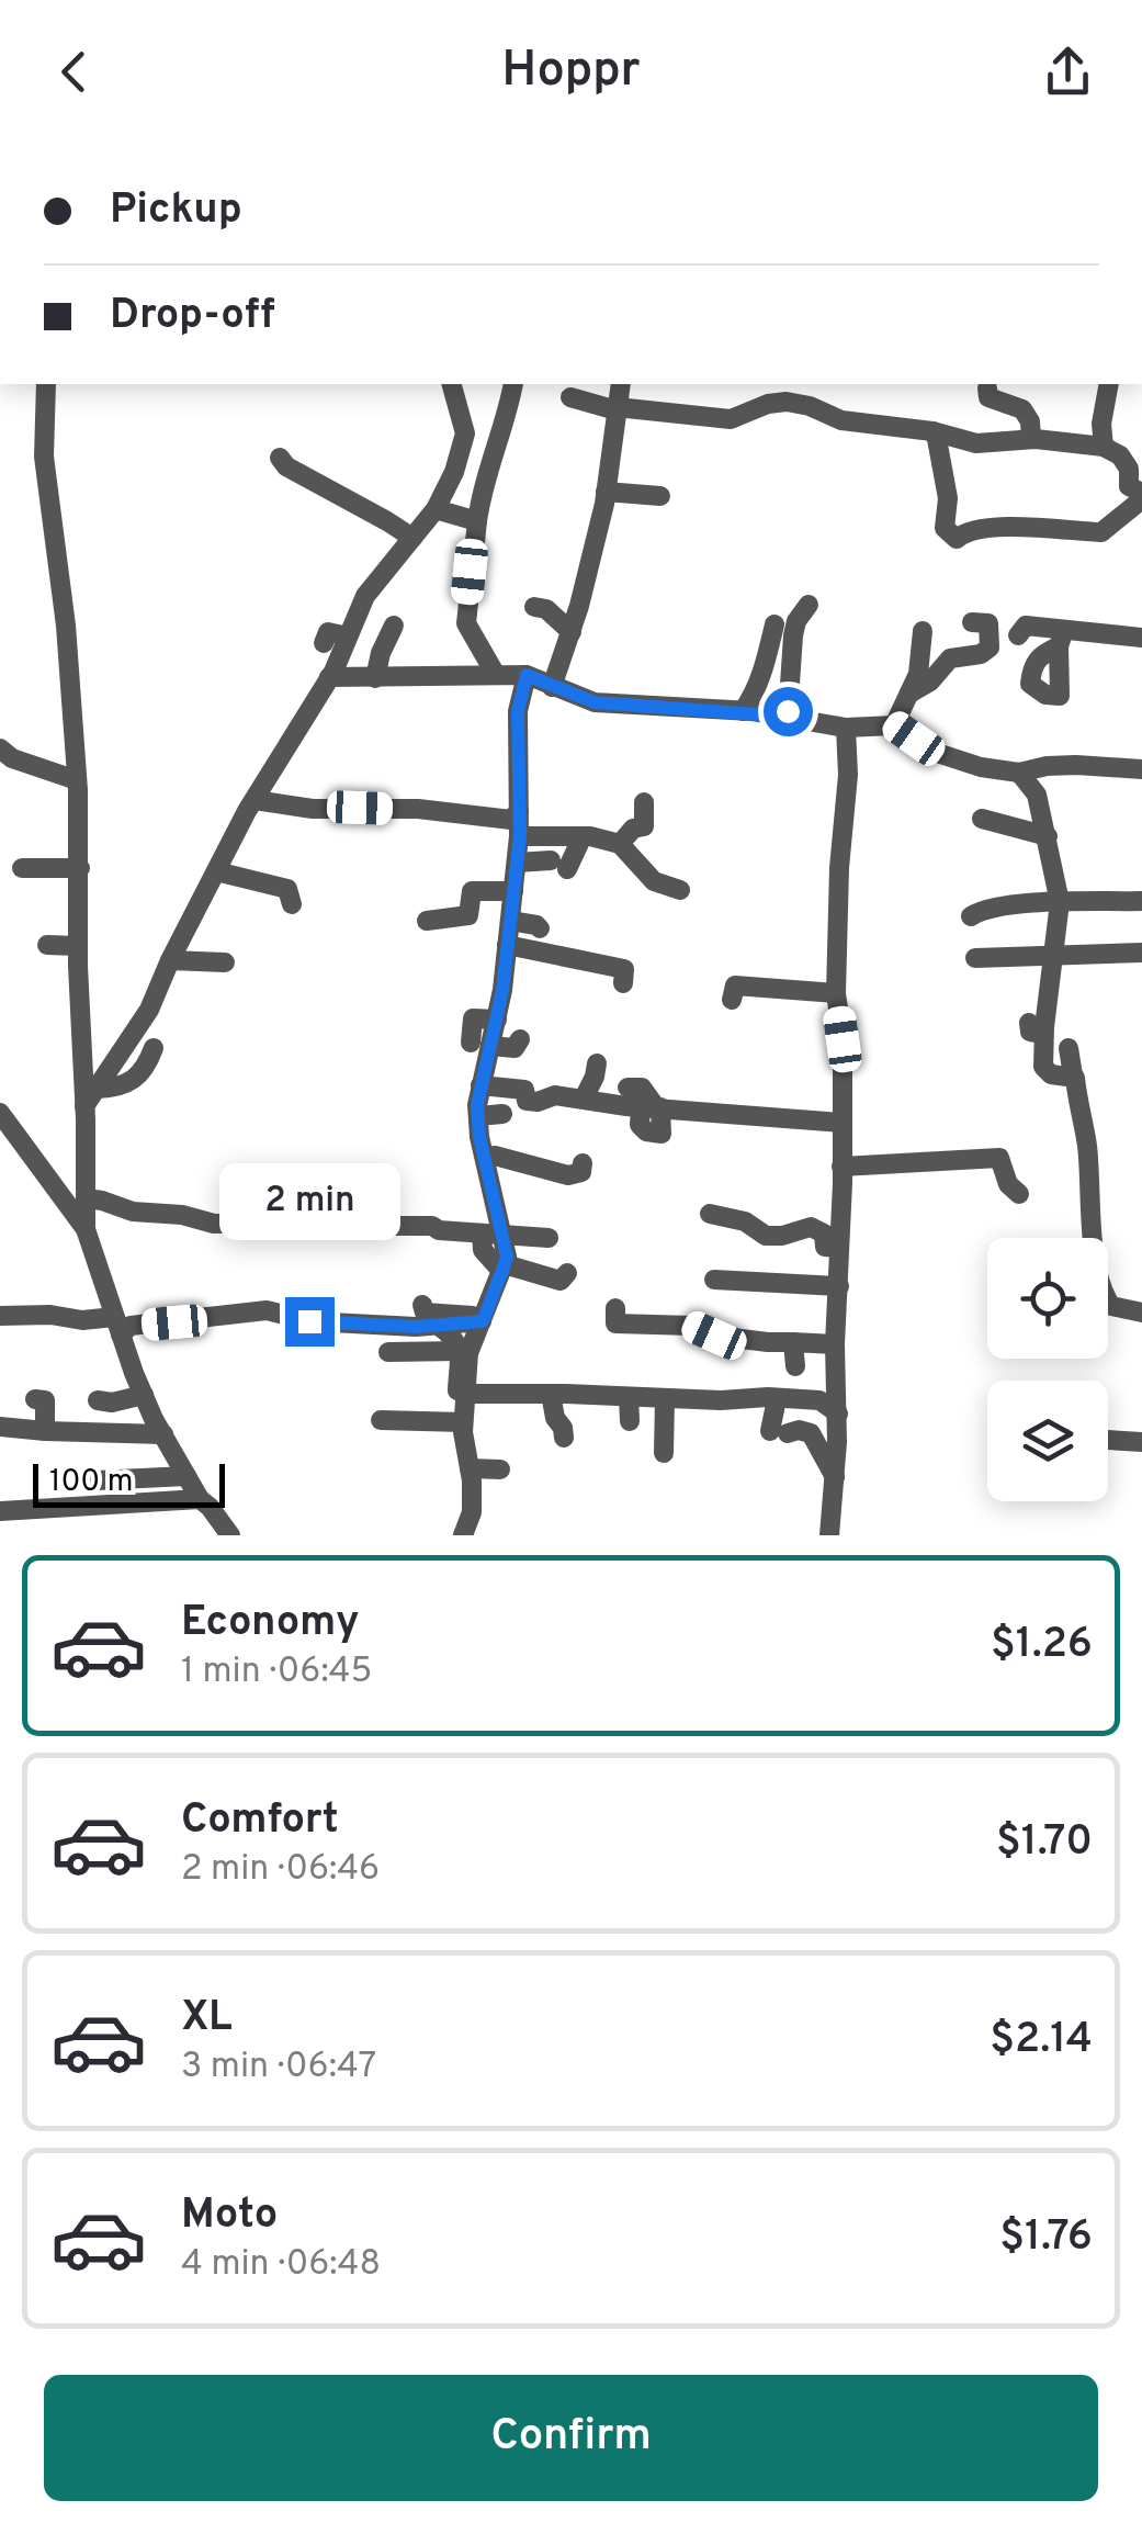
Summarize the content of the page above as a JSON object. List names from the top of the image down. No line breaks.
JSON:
{"scale_bar":"100 m","page":{"header":"Hoppr","banner":["Pickup","Drop-off"],"bubble":"2 min","scale":"100 m","list":[{"name":"Economy","note":"1 min · 06:45","value":"$1.26"},{"name":"Comfort","note":"2 min · 06:46","value":"$1.70"},{"name":"XL","note":"3 min · 06:47","value":"$2.14"},{"name":"Moto","note":"4 min · 06:48","value":"$1.76"}],"buttons":"Confirm"}}
